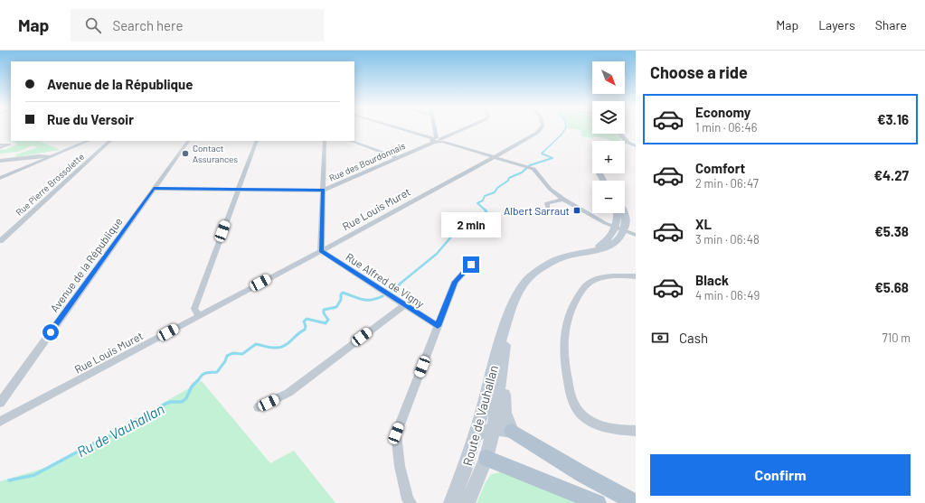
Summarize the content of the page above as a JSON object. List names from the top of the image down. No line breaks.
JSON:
{"streets":{"main road":["Route de Vauhallan"],"street":["Rue des Bourdonnais","Rue Pierre Brossolette","Rue Louis Muret","Avenue de la République","Rue Alfred de Vigny"]},"crossings":[["Rue des Bourdonnais","Avenue de la République"],["Rue Louis Muret","Rue Alfred de Vigny"]],"water":["Ru de Vauhallan"],"places":{"other":["Contact Assurances"],"transit":["Albert Sarraut"]},"north":"bottom right","page":{"header":"Map","search":"Search here","nav":["Map","Layers","Share"],"heading":"Choose a ride","map_buttons":["+","−"],"banner":["Avenue de la République","Rue du Versoir"],"list":[{"name":"Economy","note":"1 min · 06:46","value":"€3.16"},{"name":"Comfort","note":"2 min · 06:47","value":"€4.27"},{"name":"XL","note":"3 min · 06:48","value":"€5.38"},{"name":"Black","note":"4 min · 06:49","value":"€5.68"}],"bubble":"2 min","pay":["Cash","710 m"],"buttons":"Confirm"}}
